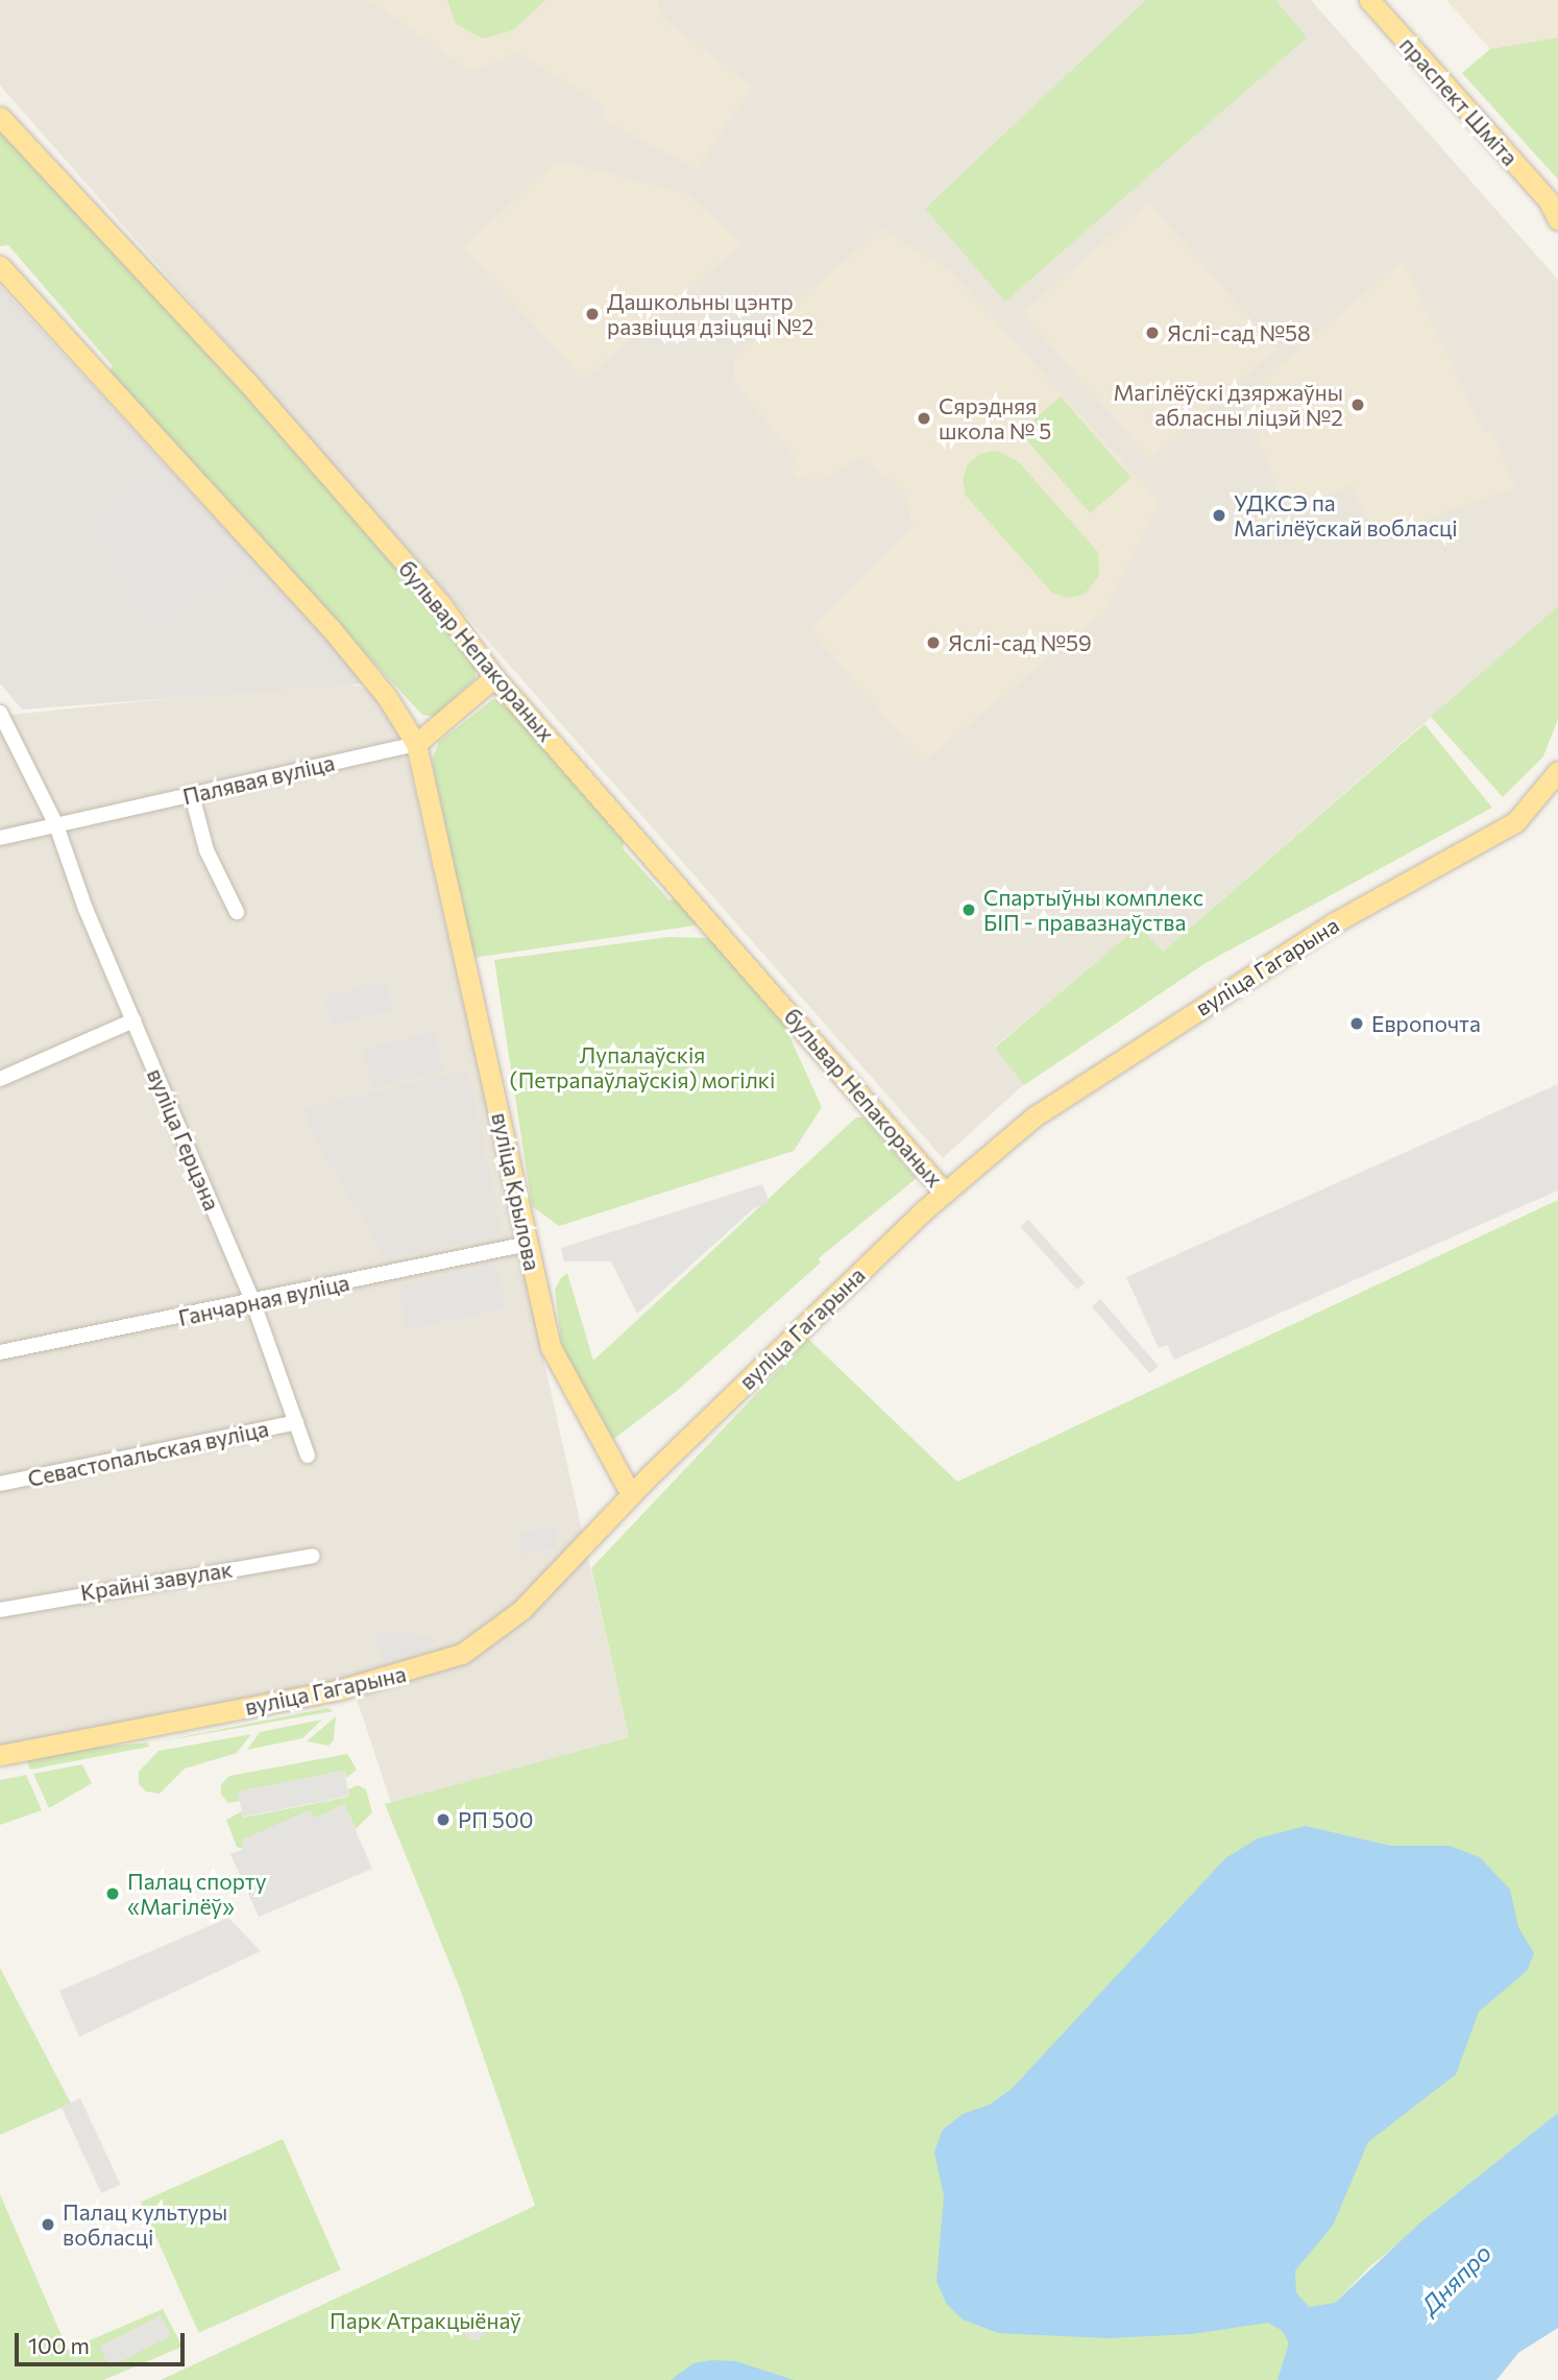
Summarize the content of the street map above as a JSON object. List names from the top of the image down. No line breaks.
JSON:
{"streets":{"main road":["праспект Шміта","бульвар Непакораных","Палявая вуліца","вуліца Гагарына","вуліца Крылова"],"street":["вуліца Герцэна","Ганчарная вуліца","Севастопальская вуліца","Крайні завулак"]},"crossings":[["бульвар Непакораных","Палявая вуліца"],["бульвар Непакораных","вуліца Гагарына"],["Палявая вуліца","вуліца Герцэна"],["Палявая вуліца","вуліца Крылова"],["вуліца Гагарына","вуліца Крылова"],["вуліца Герцэна","Ганчарная вуліца"],["вуліца Герцэна","Севастопальская вуліца"],["вуліца Крылова","Ганчарная вуліца"]],"water":["Дняпро"],"parks":["Лупалаўскія (Петрапаўлаўскія) могілкі","Парк Атракцыёнаў"],"places":["Дашкольны цэнтр развіцця дзіцяці №2","Яслі-сад №58","Магілёўскі дзяржаўны абласны ліцэй №2","Сярэдняя школа № 5","УДКСЭ па Магілёўскай вобласці","Яслі-сад №59","Спартыўны комплекс БІП - правазнаўства","Европочта","РП 500","Палац спорту «Магілёў»","Палац культуры вобласці"],"scale_bar":"100 m"}
